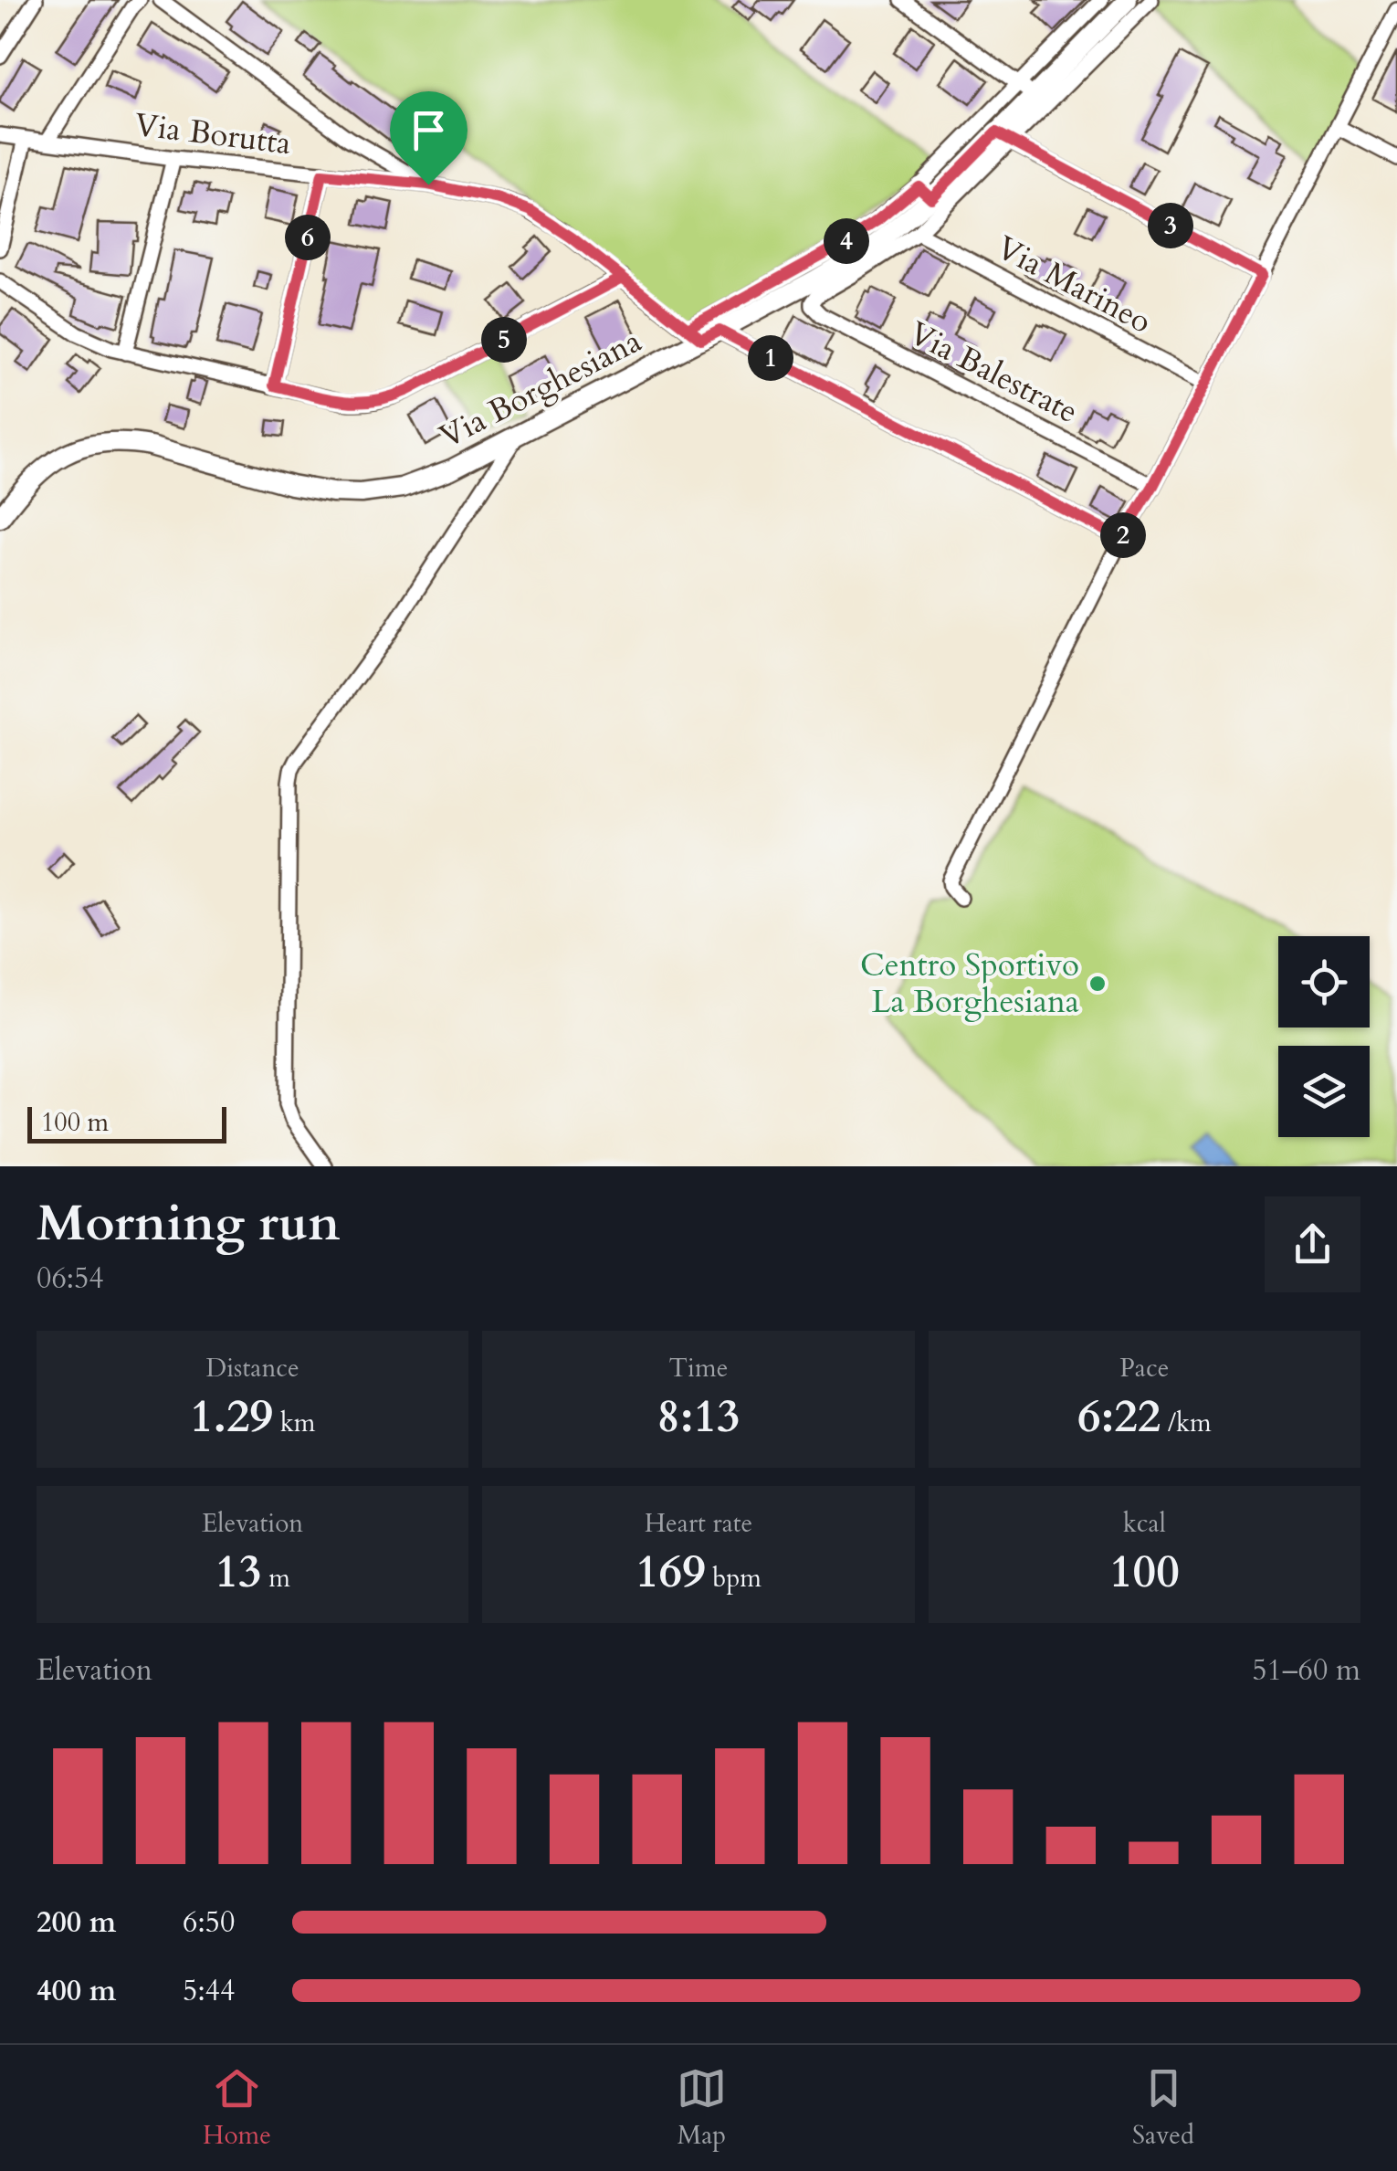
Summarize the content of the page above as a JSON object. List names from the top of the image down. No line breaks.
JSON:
{"streets":{"street":["Via Borutta","Via Marineo","Via Balestrate","Via Borghesiana"]},"crossings":[["Via Borutta","Via Borghesiana"],["Via Marineo","Via Borghesiana"],["Via Balestrate","Via Borghesiana"]],"places":["Centro Sportivo La Borghesiana"],"scale_bar":"100 m","page":{"pins":["3","6","4","5","1","2"],"scale":"100 m","heading":["Morning run","06:54"],"stats":[["Distance","1.29 km"],["Time","8:13"],["Pace","6:22 /km"],["Elevation","13 m"],["Heart rate","169 bpm"],["kcal","100"]],"chart":["Elevation","51–60 m"],"list":[{"name":"200 m","note":"6:50"},{"name":"400 m","note":"5:44"}],"tabs":["Home","Map","Saved"]}}
